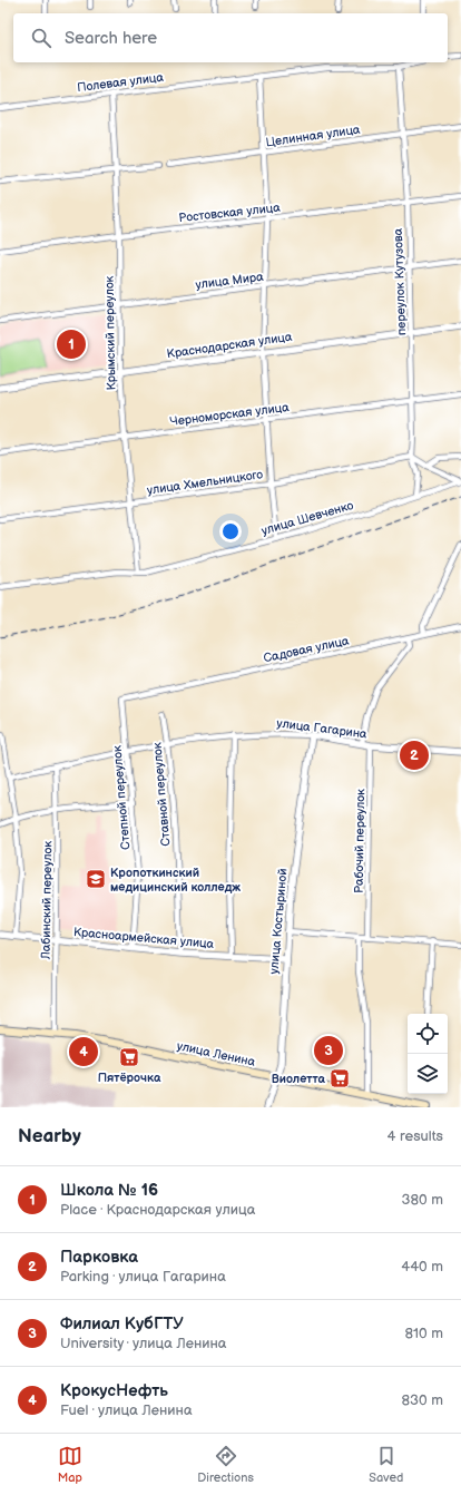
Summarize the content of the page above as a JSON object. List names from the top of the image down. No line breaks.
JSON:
{"streets":{"main road":["улица Ленина"],"street":["Полевая улица","Целинная улица","Ростовская улица","улица Мира","переулок Кутузова","Крымский переулок","Краснодарская улица","Черноморская улица","улица Хмельницкого","улица Шевченко","Садовая улица","улица Гагарина","Ставной переулок","Степной переулок","Рабочий переулок","Лабинский переулок","улица Костыриной","Красноармейская улица"]},"crossings":[["Полевая улица","переулок Кутузова"],["Полевая улица","Крымский переулок"],["Целинная улица","переулок Кутузова"],["Ростовская улица","переулок Кутузова"],["Ростовская улица","Крымский переулок"],["улица Мира","переулок Кутузова"],["улица Мира","Крымский переулок"],["переулок Кутузова","Краснодарская улица"],["переулок Кутузова","Черноморская улица"],["переулок Кутузова","улица Хмельницкого"],["переулок Кутузова","улица Шевченко"],["Крымский переулок","Краснодарская улица"],["Крымский переулок","Черноморская улица"],["Крымский переулок","улица Хмельницкого"],["Крымский переулок","улица Шевченко"],["Садовая улица","Степной переулок"],["улица Гагарина","Ставной переулок"],["улица Гагарина","Степной переулок"],["улица Гагарина","Рабочий переулок"],["улица Гагарина","Лабинский переулок"],["улица Гагарина","улица Костыриной"],["Ставной переулок","Красноармейская улица"],["Степной переулок","Красноармейская улица"],["Лабинский переулок","Красноармейская улица"],["Лабинский переулок","улица Ленина"],["улица Костыриной","Красноармейская улица"],["улица Костыриной","улица Ленина"]],"places":{"school or university":["Кропоткинский медицинский колледж"],"supermarket":["Пятёрочка","Виолетта"]},"page":{"search":"Search here","pins":["1","2","3","4"],"heading":["Nearby","4 results"],"list":[{"mark":"1","name":"Школа № 16","note":"Place · Краснодарская улица","value":"380 m"},{"mark":"2","name":"Парковка","note":"Parking · улица Гагарина","value":"440 m"},{"mark":"3","name":"Филиал КубГТУ","note":"University · улица Ленина","value":"810 m"},{"mark":"4","name":"КрокусНефть","note":"Fuel · улица Ленина","value":"830 m"}],"nav":["Map","Directions","Saved"]}}
